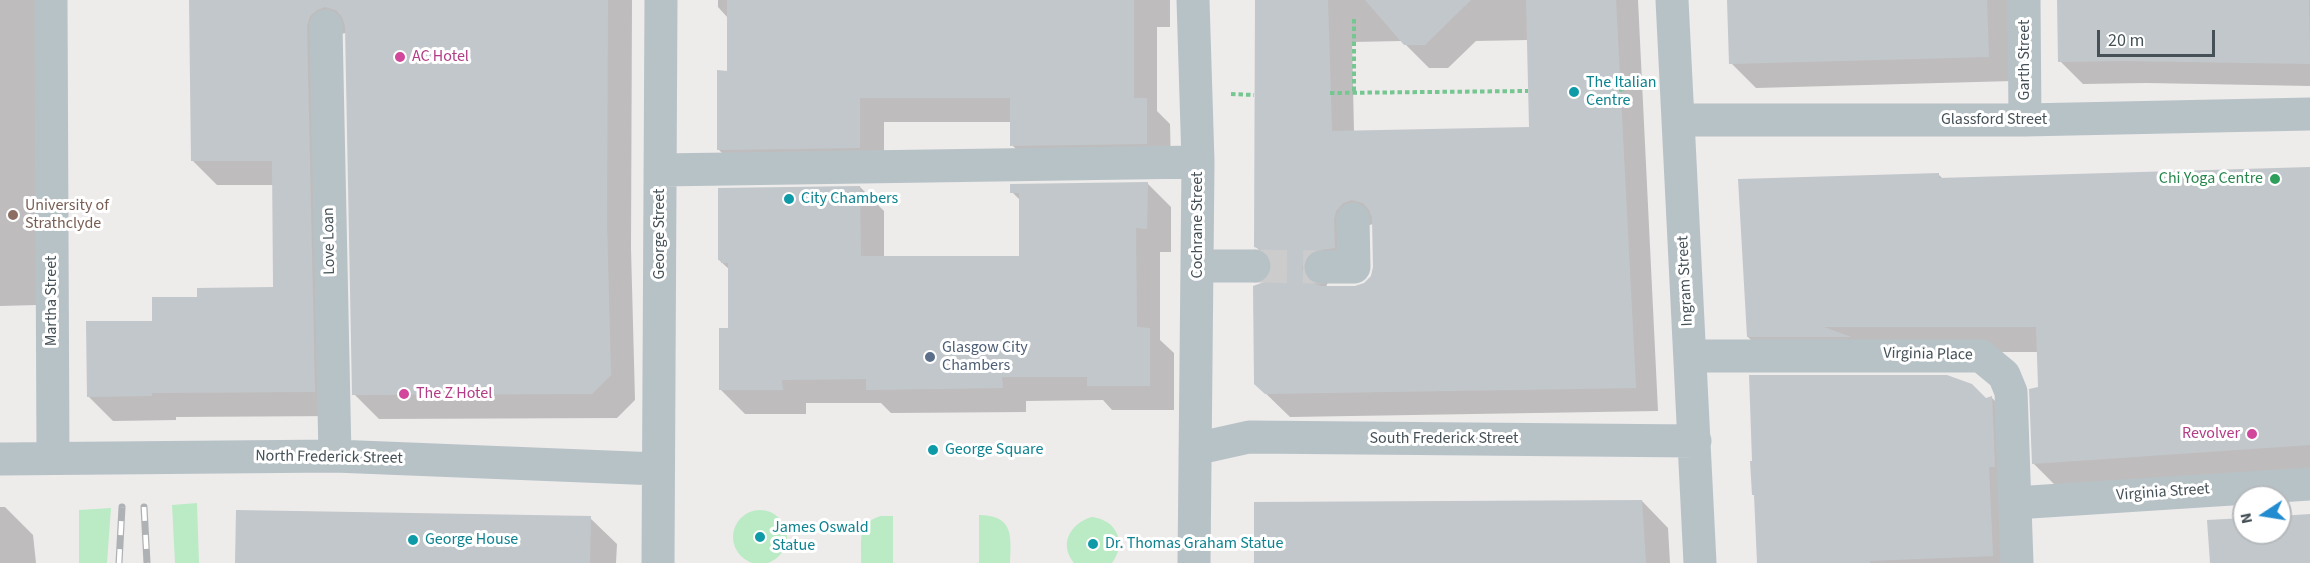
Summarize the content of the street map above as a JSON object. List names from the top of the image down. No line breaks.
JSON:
{"streets":{"street":["Garth Street","Glassford Street","Cochrane Street","George Street","Love Loan","Ingram Street","Martha Street","Virginia Place","South Frederick Street","North Frederick Street","Virginia Street"]},"crossings":[["Garth Street","Glassford Street"],["Glassford Street","Ingram Street"],["Cochrane Street","South Frederick Street"],["George Street","North Frederick Street"],["Love Loan","North Frederick Street"],["Ingram Street","Virginia Place"],["Ingram Street","South Frederick Street"],["Martha Street","North Frederick Street"],["Virginia Place","Virginia Street"]],"places":["AC Hotel","The Italian Centre","Chi Yoga Centre","City Chambers","University of Strathclyde","Glasgow City Chambers","The Z Hotel","Revolver","George Square","James Oswald Statue","George House","Dr. Thomas Graham Statue"],"scale_bar":"20 m","north":"left"}
